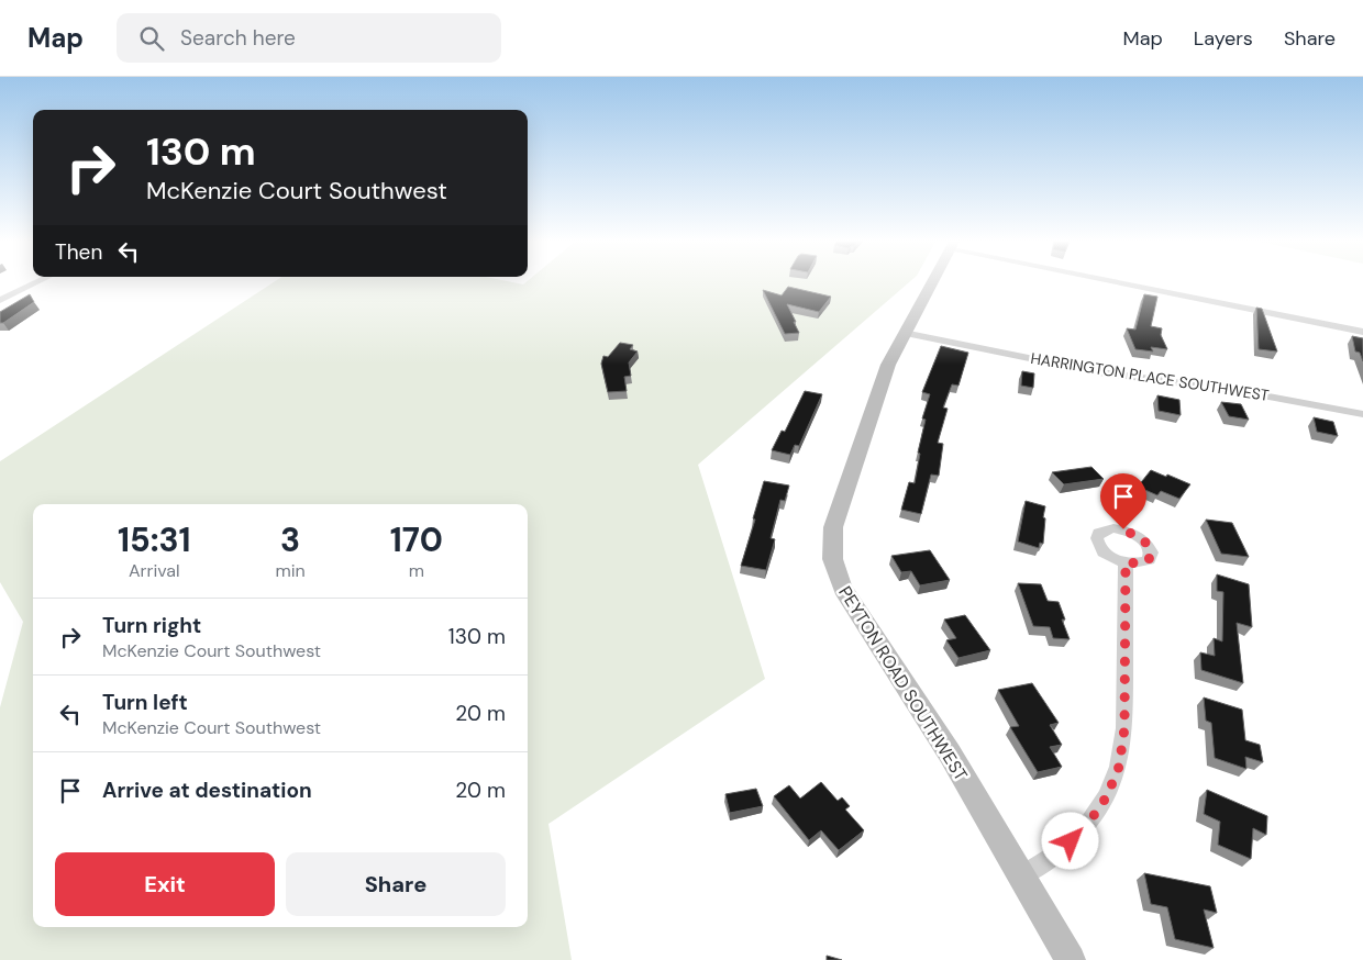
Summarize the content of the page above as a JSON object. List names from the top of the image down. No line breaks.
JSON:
{"streets":{"street":["HARRINGTON PLACE SOUTHWEST","PEYTON ROAD SOUTHWEST"]},"crossings":[["HARRINGTON PLACE SOUTHWEST","PEYTON ROAD SOUTHWEST"]],"page":{"header":"Map","search":"Search here","nav":["Map","Layers","Share"],"turn":["130 m","McKenzie Court Southwest"],"then":"Then","eta":["15:31","Arrival","3","min","170","m"],"list":[{"name":"Turn right","note":"McKenzie Court Southwest","value":"130 m"},{"name":"Turn left","note":"McKenzie Court Southwest","value":"20 m"},{"name":"Arrive at destination","value":"20 m"}],"buttons":["Exit","Share"]}}
